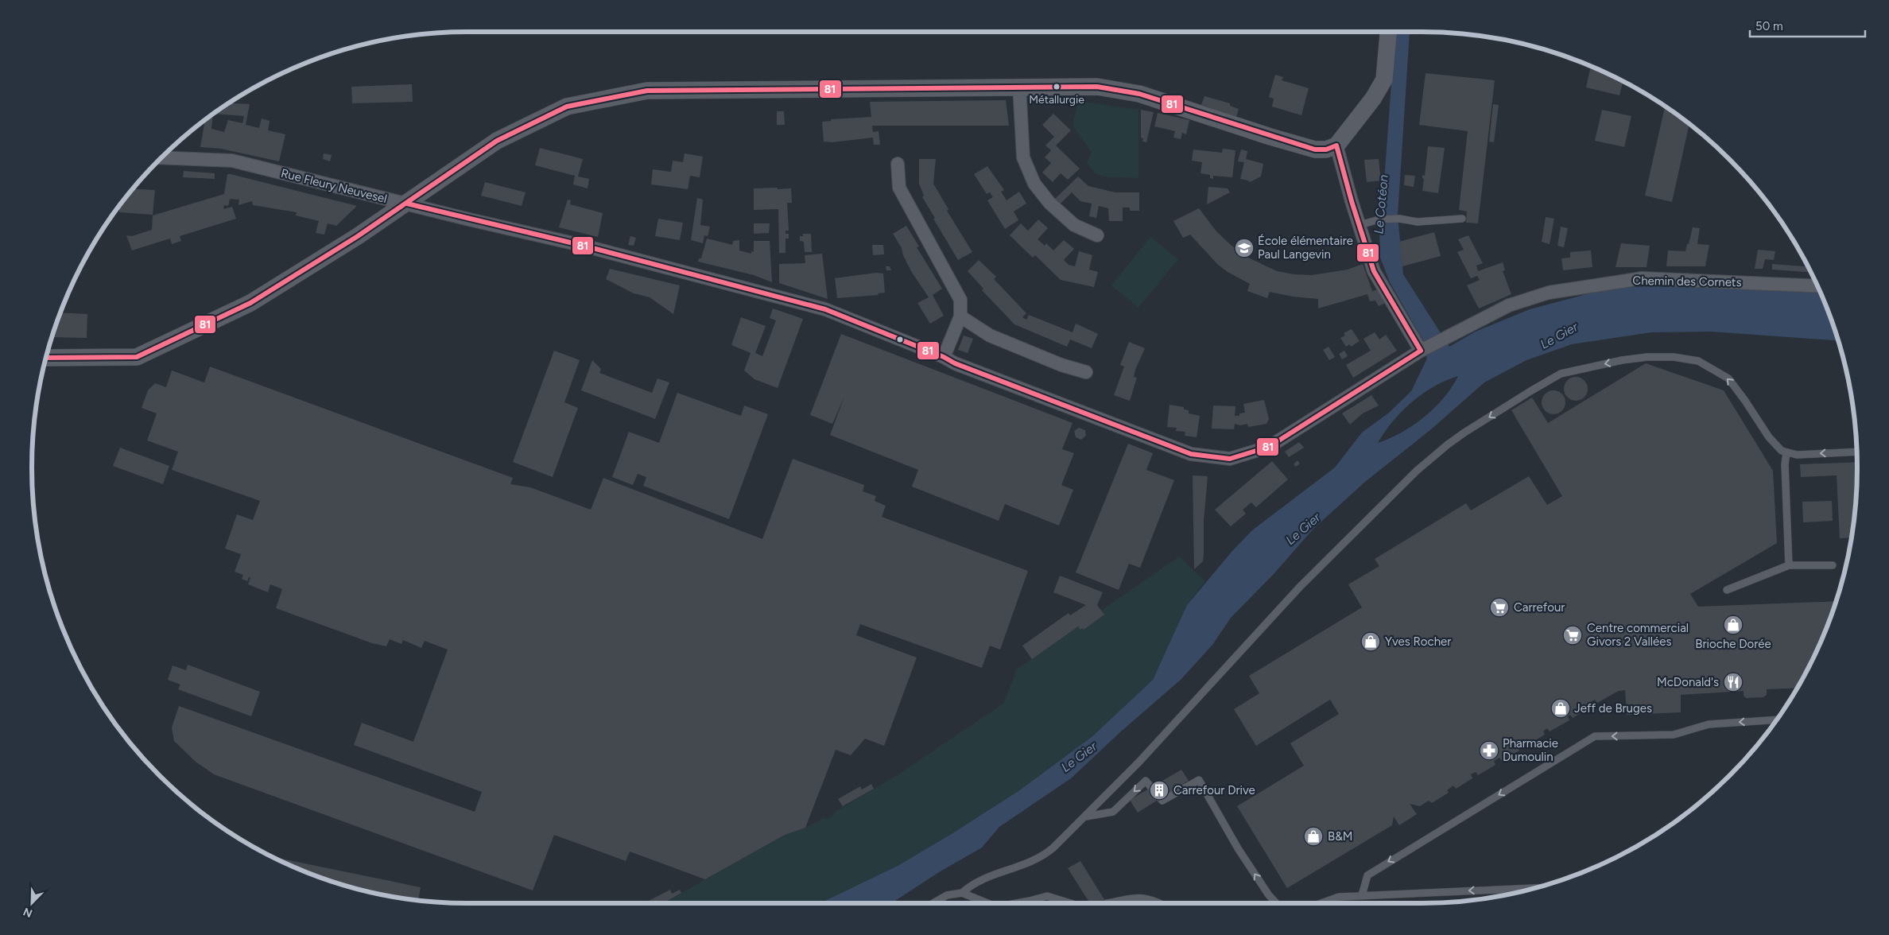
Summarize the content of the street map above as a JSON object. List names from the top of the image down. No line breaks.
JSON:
{"streets":{"street":["Rue Fleury Neuvesel","Chemin des Cornets"]},"crossings":[["Rue Fleury Neuvesel","Chemin des Cornets"]],"water":["Le Cotéon","Le Gier"],"places":{"other":["Métallurgie"],"school or university":["École élémentaire Paul Langevin"],"supermarket":["Carrefour","Centre commercial Givors 2 Vallées"],"shop":["Brioche Dorée","Yves Rocher","Jeff de Bruges","B&M"],"restaurant":["McDonald's"],"pharmacy":["Pharmacie Dumoulin"],"building":["Carrefour Drive"]},"lines":["transit line 81"],"scale_bar":"50 m","north":"bottom left"}
